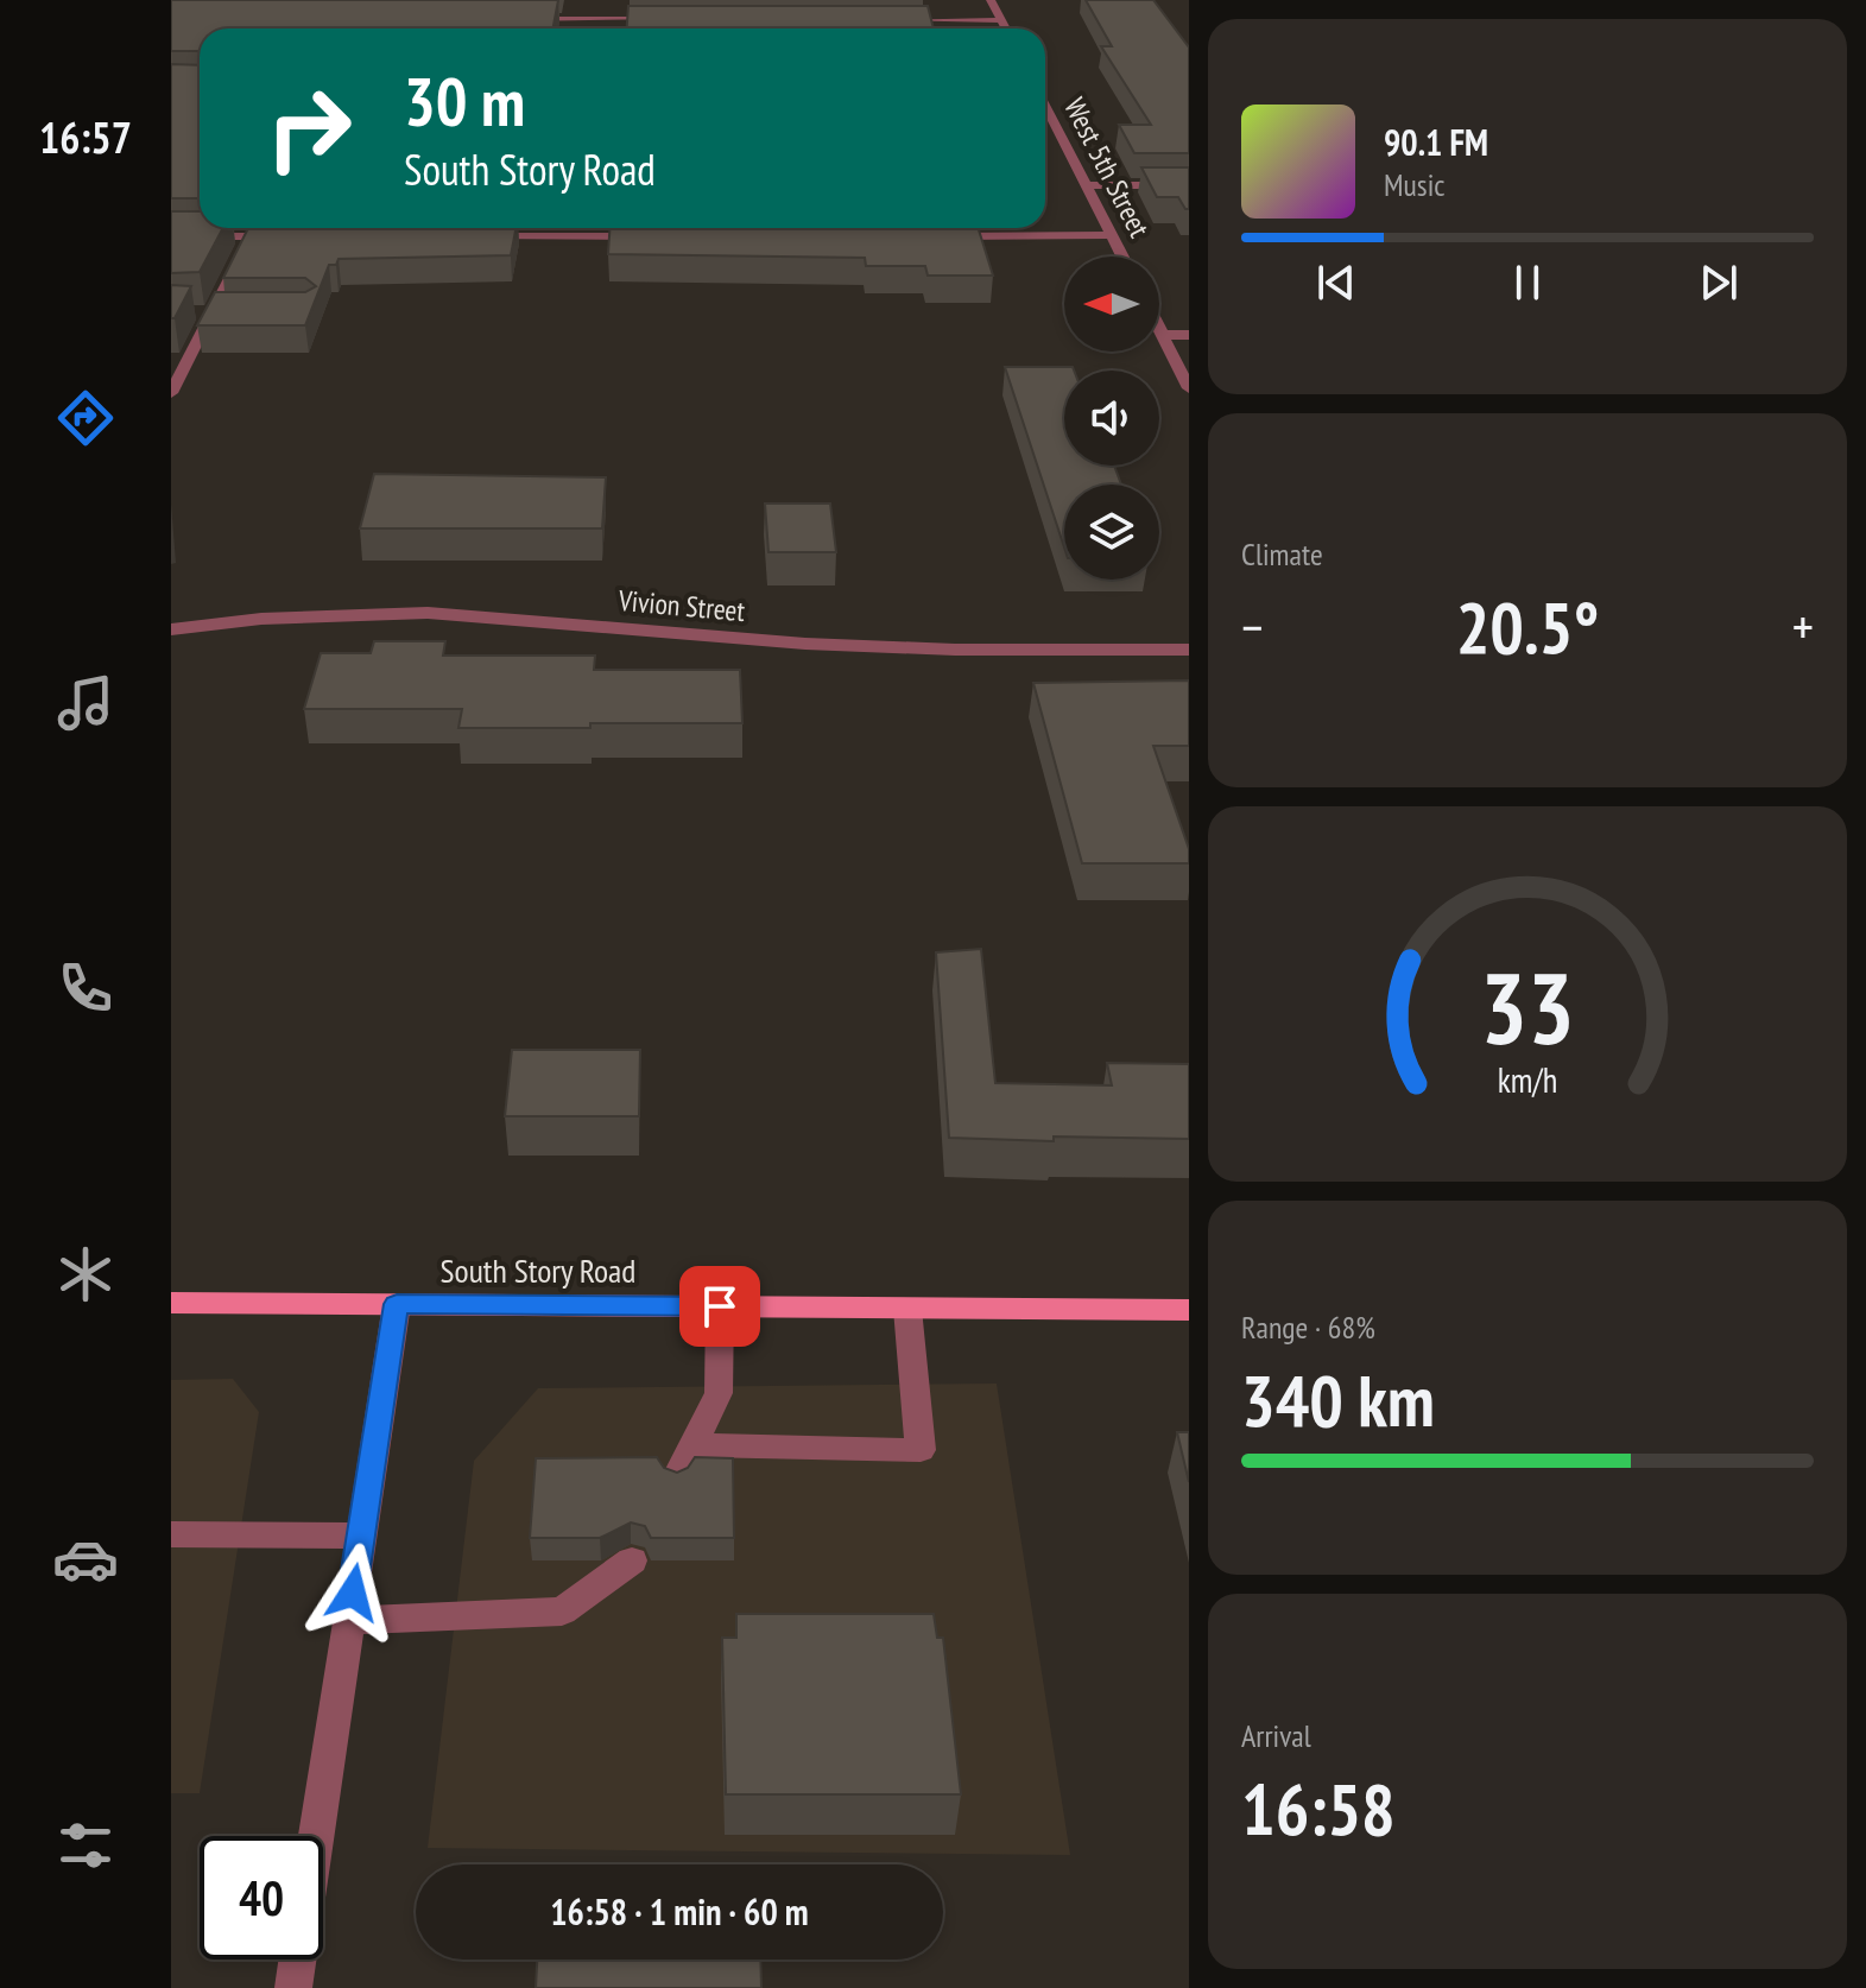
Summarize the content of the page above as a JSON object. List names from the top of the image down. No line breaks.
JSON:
{"streets":{"main road":["South Story Road"],"street":["West 5th Street","Vivion Street"]},"north":"left","page":{"tabs":"16:57","turn":["30 m","South Story Road"],"song":["90.1 FM","Music"],"tile":["Climate",["Range · 68%","340 km"],["Arrival","16:58"]],"heat":["−","20.5°","+"],"limit":"40","trip":"16:58 · 1 min · 60 m","gauge":["33","km/h"]}}
